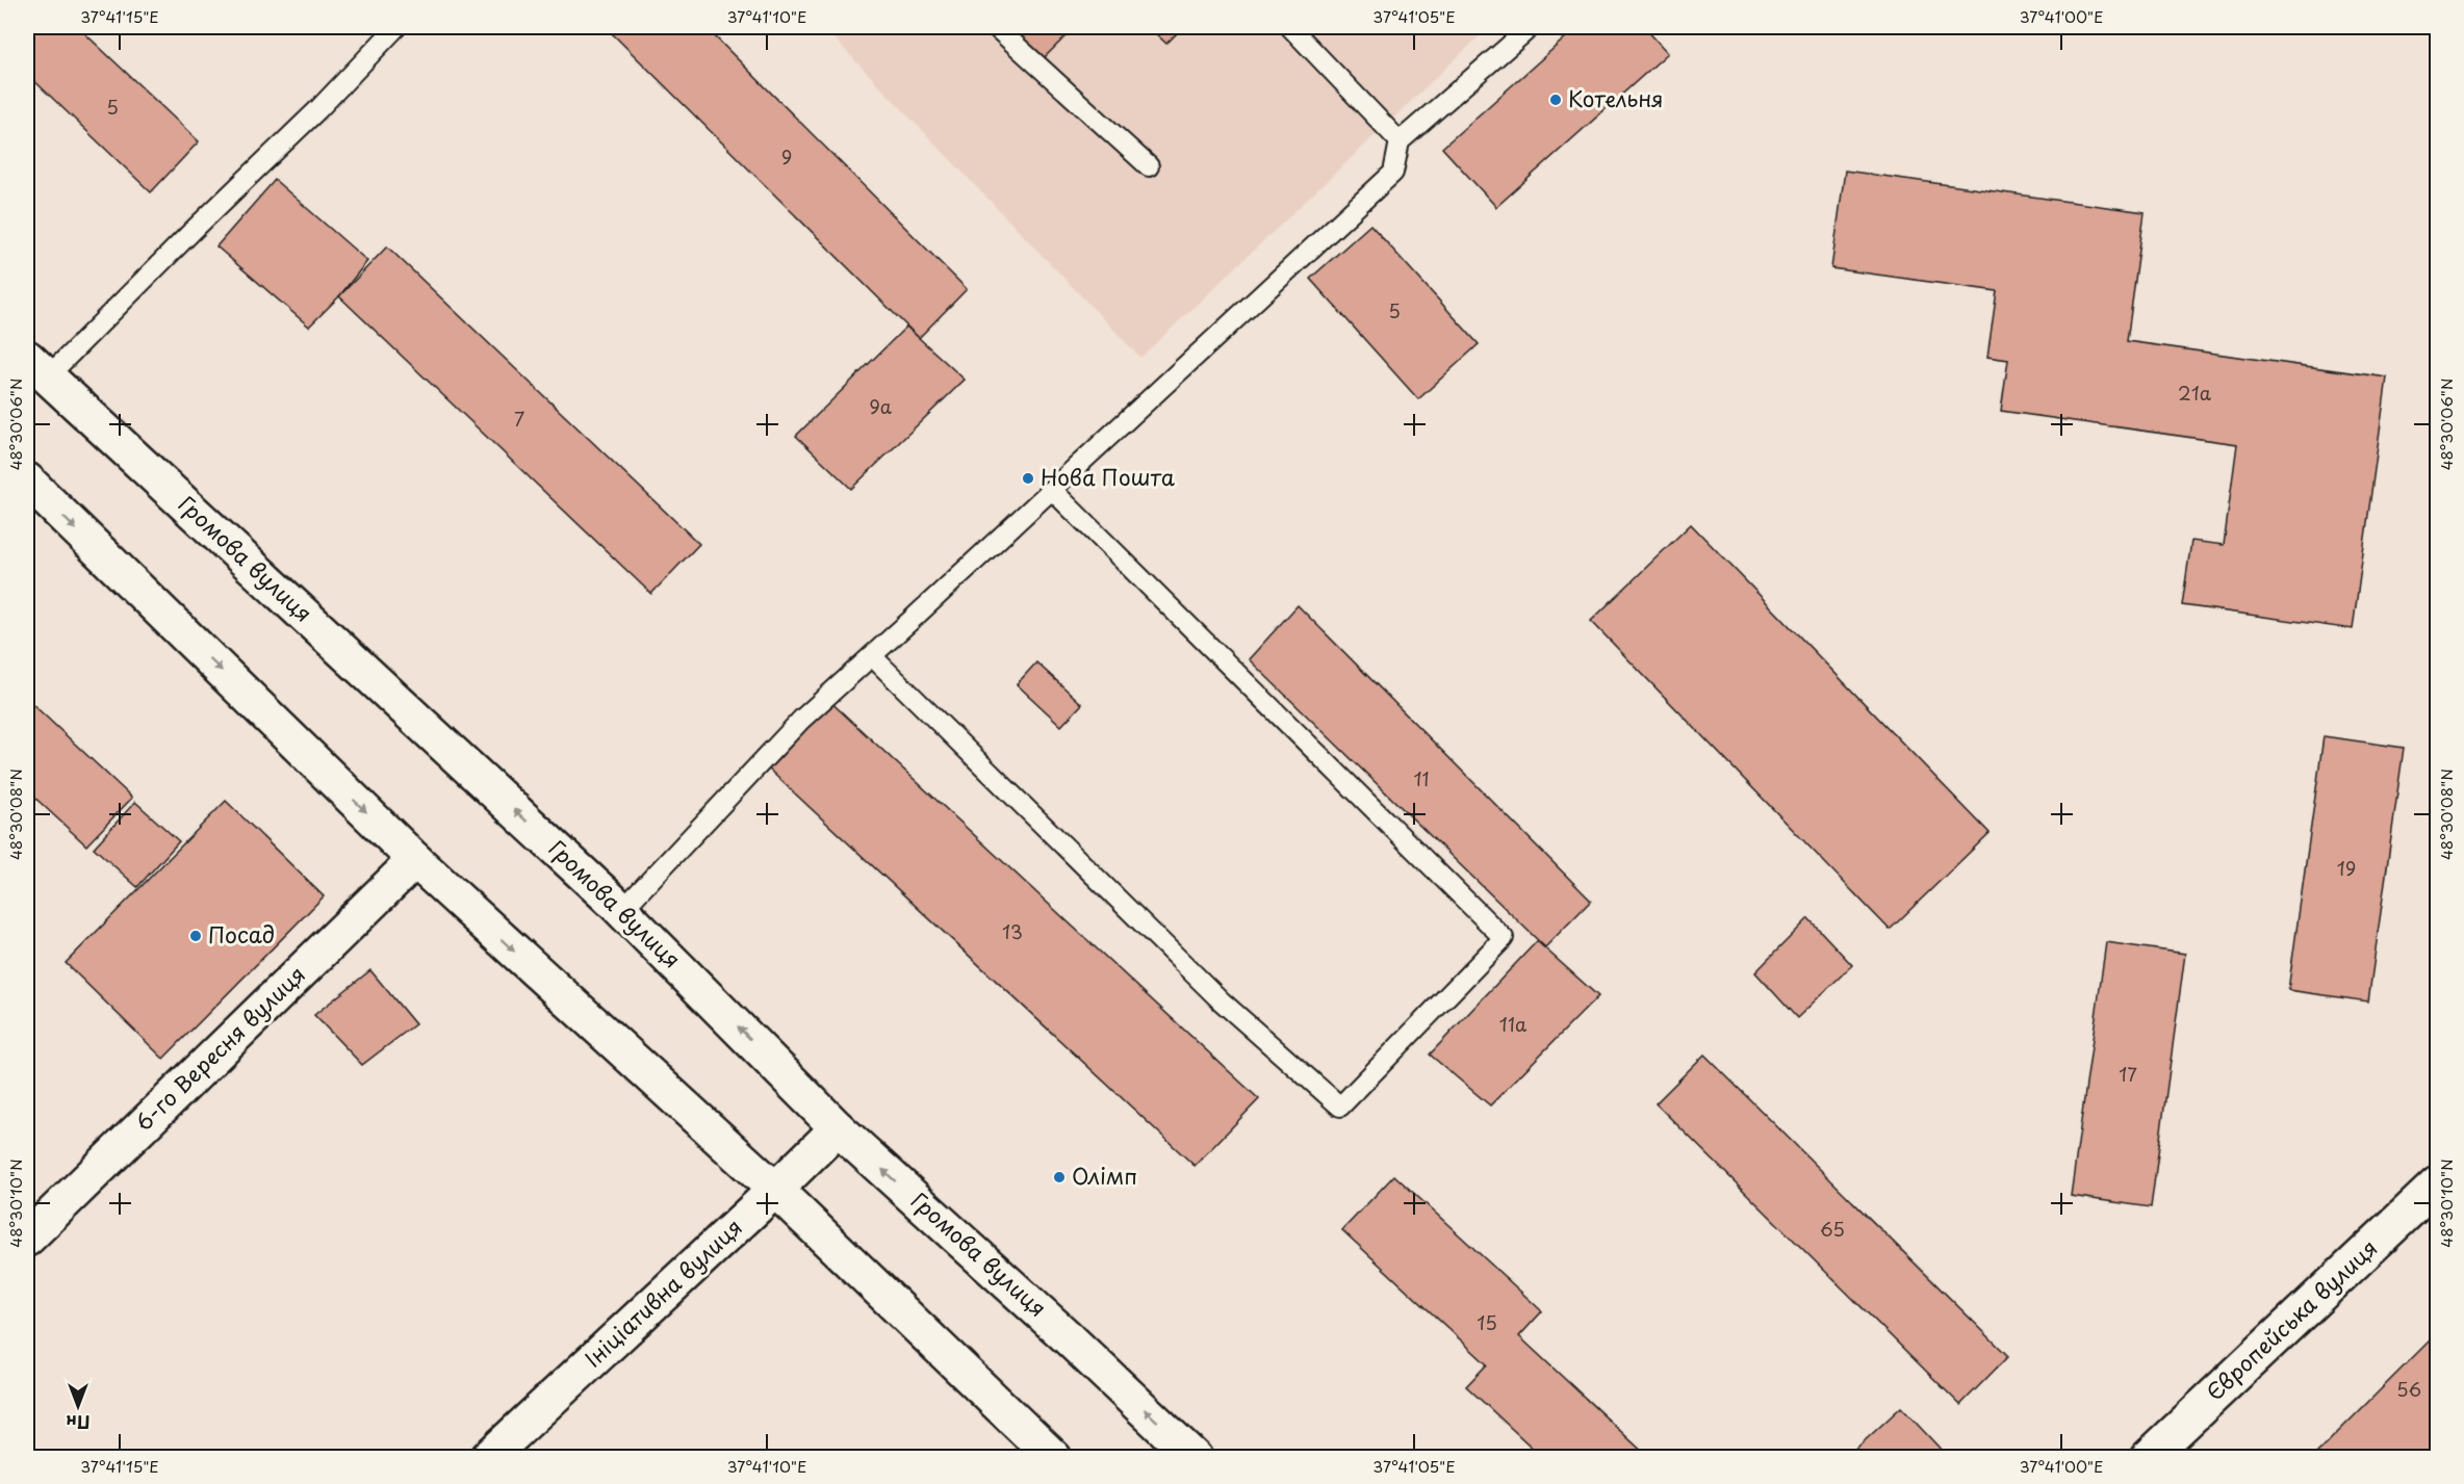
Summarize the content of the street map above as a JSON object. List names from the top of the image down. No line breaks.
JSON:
{"streets":{"street":["Громова вулиця","6-го Вересня вулиця","Ініціативна вулиця","Європейська вулиця"]},"crossings":[["Громова вулиця","Ініціативна вулиця"]],"places":["Котельня","Нова Пошта","Посад","Олімп"],"house_numbers":["5","9","5","21а","9а","7","11","19","13","11а","17","65","15","56"],"north":"bottom","coordinates":["37°41'15\"E","37°41'10\"E","37°41'05\"E","37°41'00\"E","48°30'06\"N","48°30'08\"N","48°30'10\"N"]}
